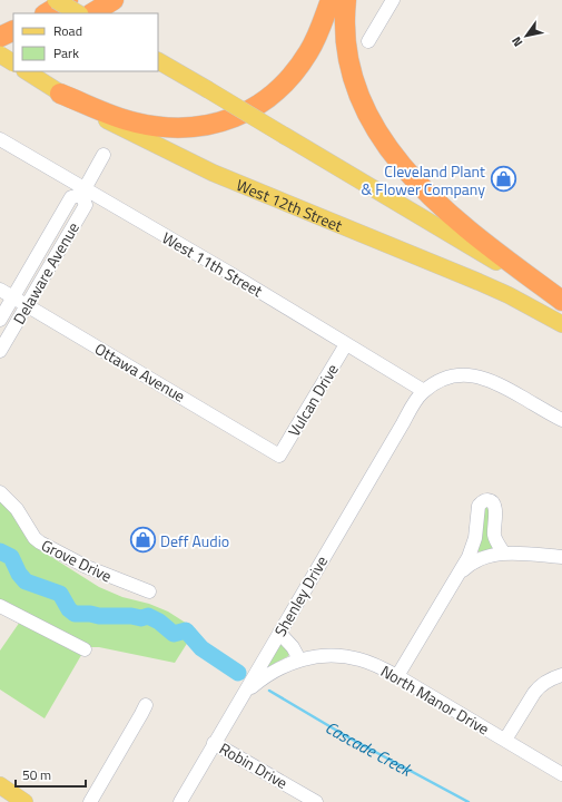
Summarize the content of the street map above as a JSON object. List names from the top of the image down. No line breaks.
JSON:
{"streets":{"main road":["West 12th Street"],"street":["West 11th Street","Delaware Avenue","Ottawa Avenue","Vulcan Drive","Grove Drive","Shenley Drive","North Manor Drive","Robin Drive"]},"crossings":[["West 11th Street","Delaware Avenue"],["West 11th Street","Vulcan Drive"],["West 11th Street","Shenley Drive"],["Delaware Avenue","Ottawa Avenue"],["Ottawa Avenue","Vulcan Drive"],["Shenley Drive","North Manor Drive"],["Shenley Drive","Robin Drive"]],"water":["Cascade Creek"],"places":{"shop":["Cleveland Plant & Flower Company","Deff Audio"]},"legend":["Road","Park"],"scale_bar":"50 m","north":"bottom left"}
